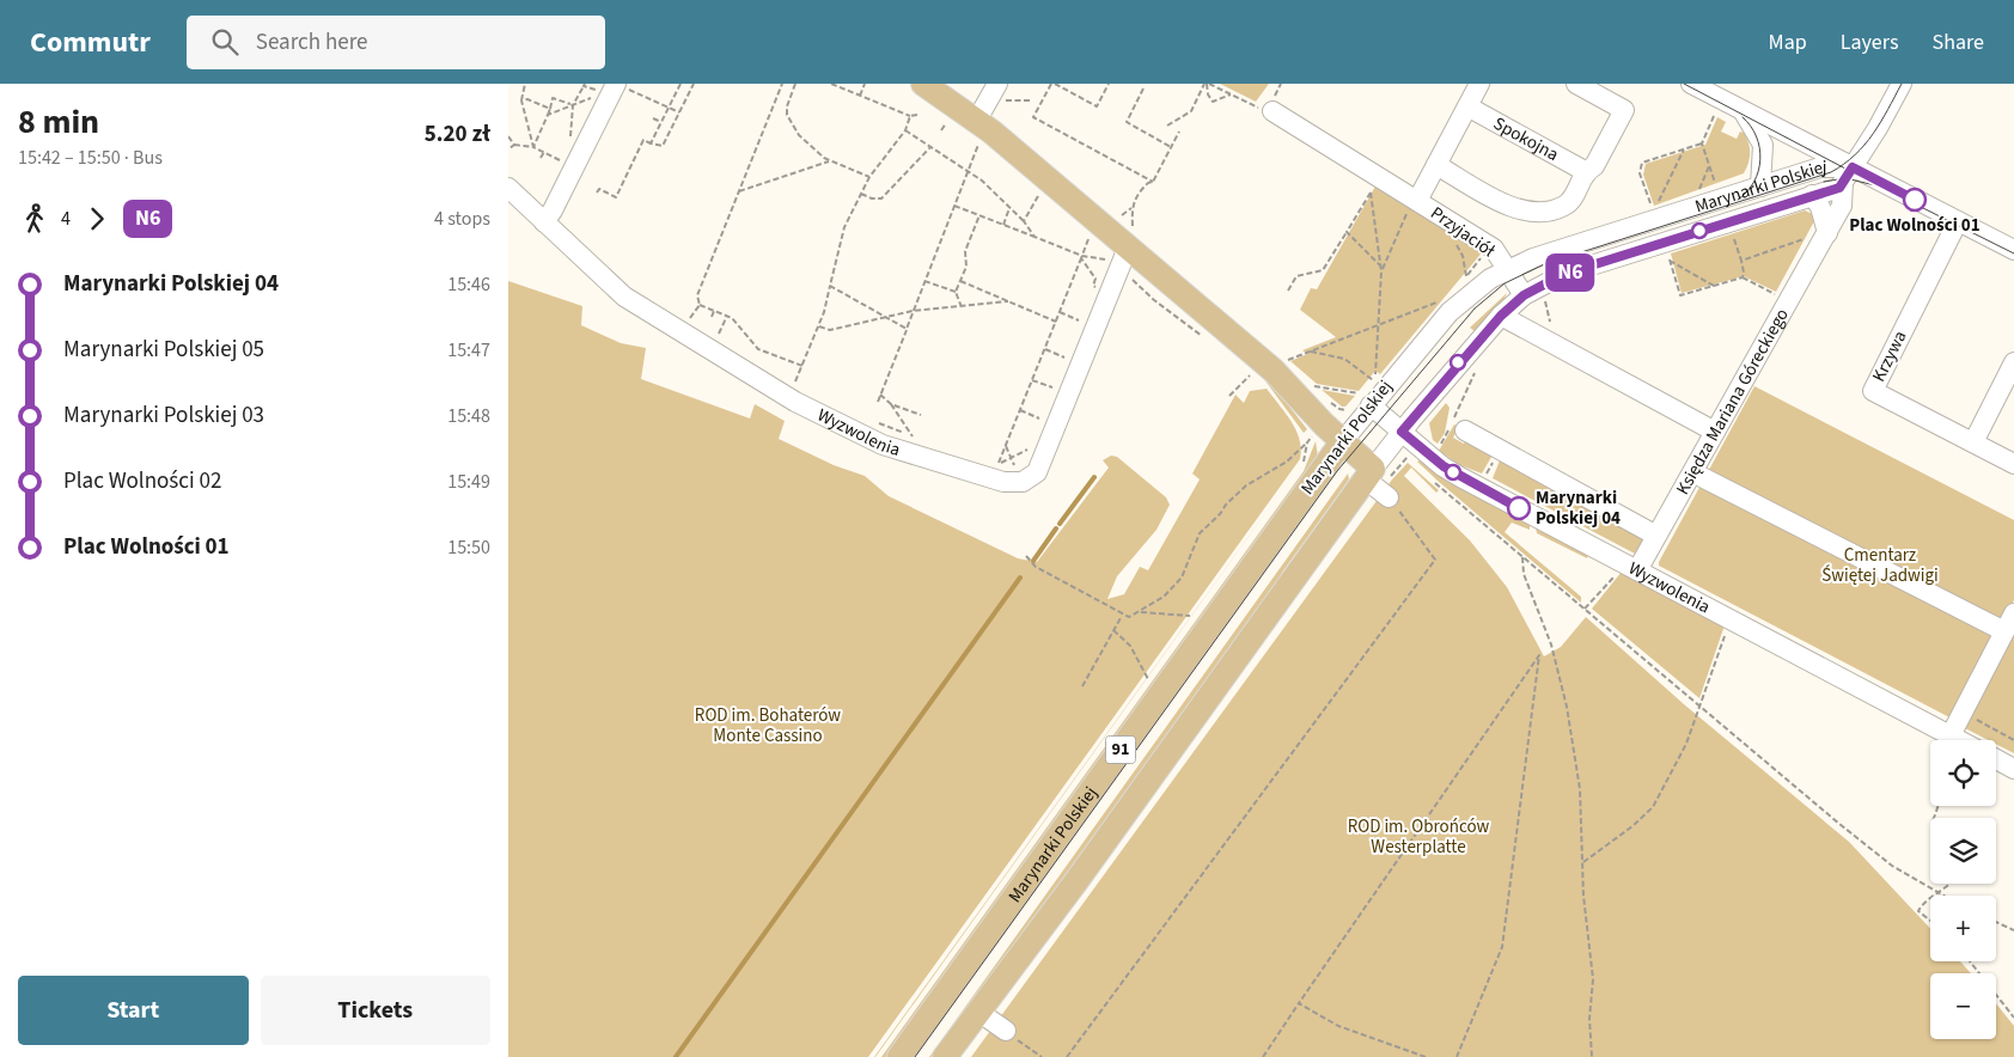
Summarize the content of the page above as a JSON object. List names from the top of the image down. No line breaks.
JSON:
{"streets":{"main road":["Marynarki Polskiej","91"],"street":["Spokojna","Przyjaciół","Krzywa","Księdza Mariana Góreckiego","Wyzwolenia"]},"crossings":[["Marynarki Polskiej","Przyjaciół"],["Marynarki Polskiej","Księdza Mariana Góreckiego"],["Marynarki Polskiej","Wyzwolenia"],["Księdza Mariana Góreckiego","Wyzwolenia"]],"parks":["Cmentarz Świętej Jadwigi","ROD im. Bohaterów Monte Cassino","ROD im. Obrońców Westerplatte"],"places":["Plac Wolności 01","Marynarki Polskiej 04"],"lines":["bus line N6"],"page":{"header":"Commutr","search":"Search here","nav":["Map","Layers","Share"],"heading":["8 min","15:42 – 15:50 · Bus","5.20 zł"],"on_map":"N6","legs":["4","N6","4 stops"],"list":[{"name":"Marynarki Polskiej 04","value":"15:46"},{"name":"Marynarki Polskiej 05","value":"15:47"},{"name":"Marynarki Polskiej 03","value":"15:48"},{"name":"Plac Wolności 02","value":"15:49"},{"name":"Plac Wolności 01","value":"15:50"}],"map_buttons":["+","−"],"buttons":["Start","Tickets"]}}
